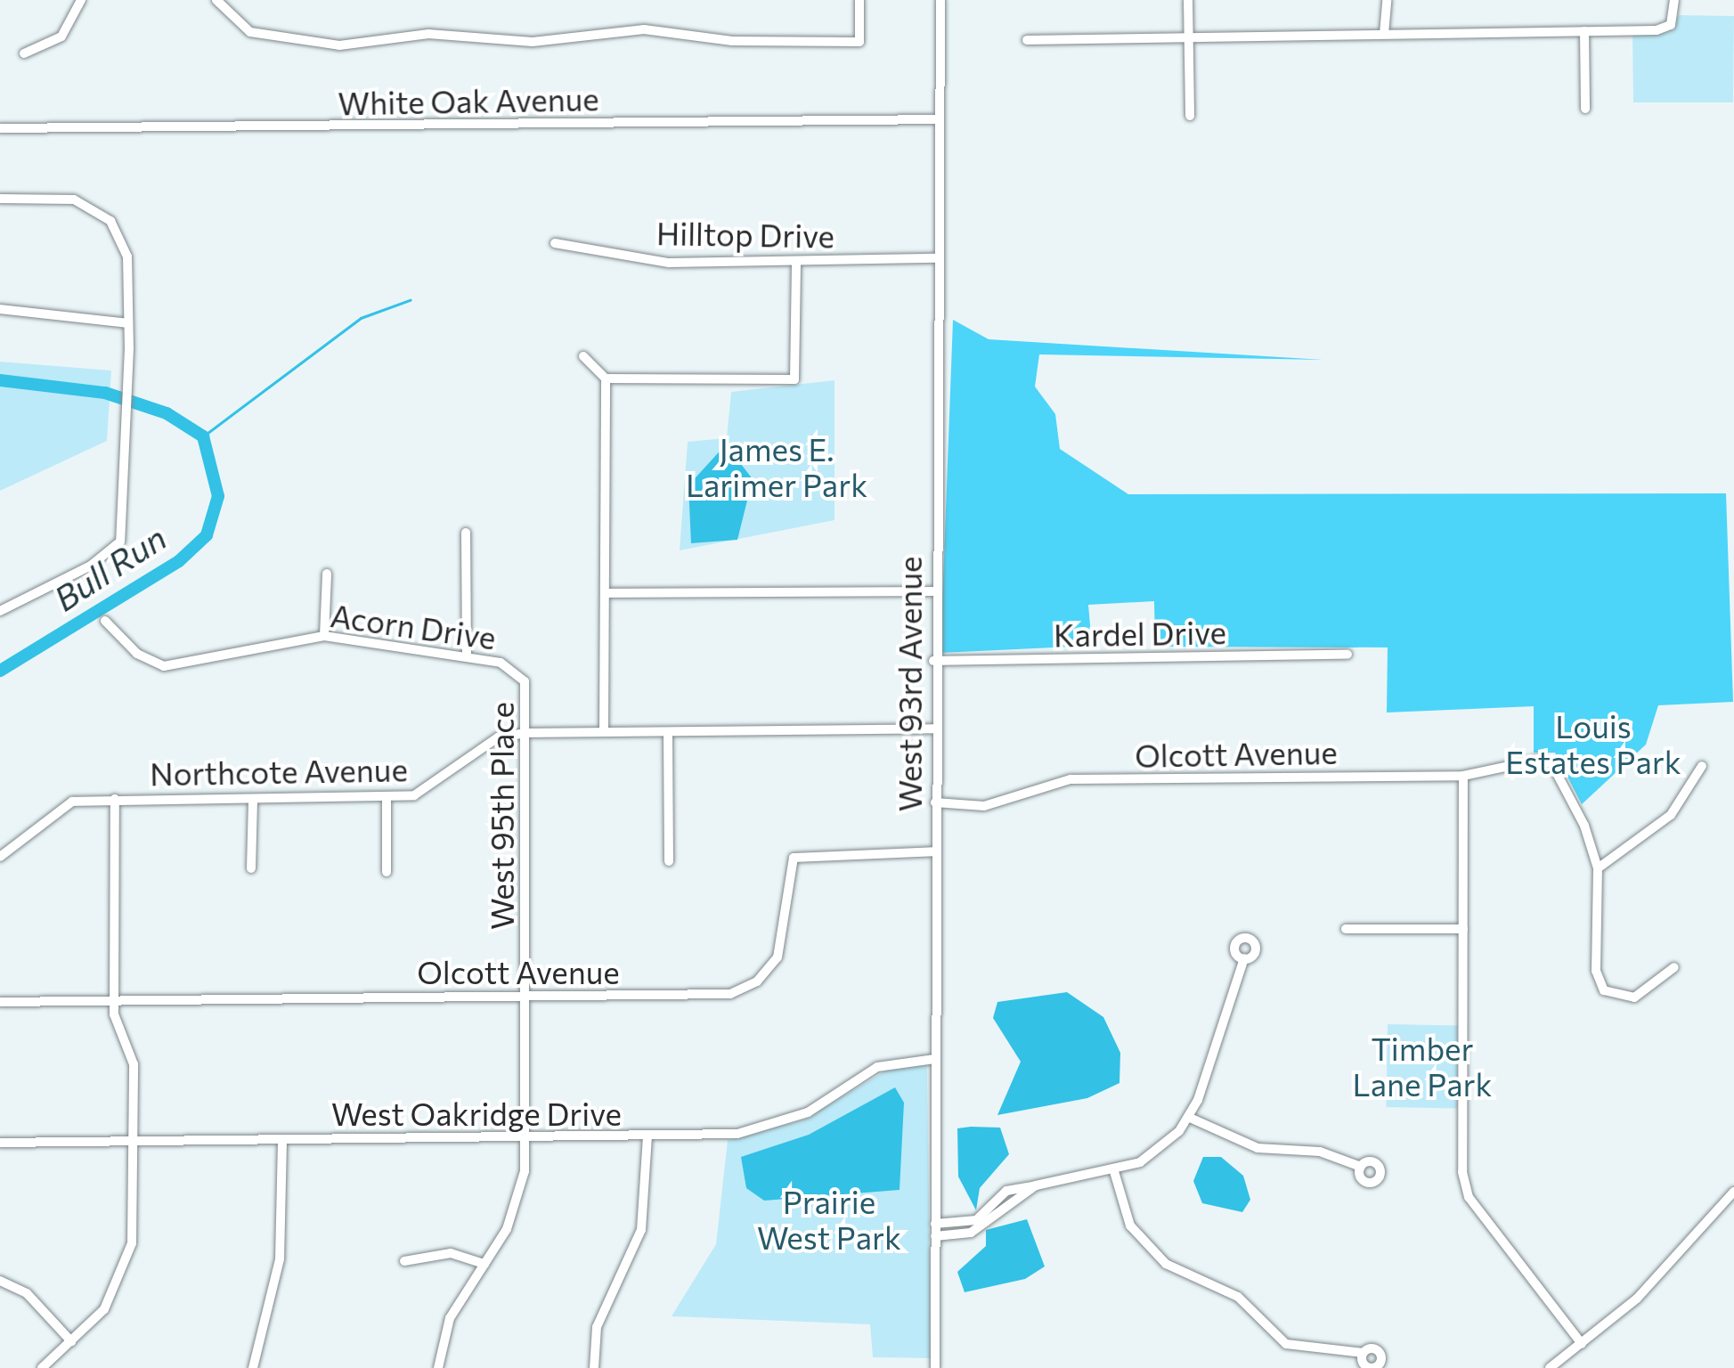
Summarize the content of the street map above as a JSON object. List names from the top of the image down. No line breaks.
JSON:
{"streets":{"street":["White Oak Avenue","Hilltop Drive","Acorn Drive","Kardel Drive","West 93rd Avenue","Olcott Avenue","Northcote Avenue","West 95th Place","West Oakridge Drive"]},"crossings":[["White Oak Avenue","West 93rd Avenue"],["Hilltop Drive","West 93rd Avenue"],["Acorn Drive","West 95th Place"],["Kardel Drive","West 93rd Avenue"],["West 93rd Avenue","Olcott Avenue"],["West 93rd Avenue","Northcote Avenue"],["West 93rd Avenue","West Oakridge Drive"],["Olcott Avenue","West 95th Place"],["Northcote Avenue","West 95th Place"],["West 95th Place","West Oakridge Drive"]],"water":["Bull Run"],"parks":["James E. Larimer Park","Louis Estates Park","Timber Lane Park","Prairie West Park"]}
